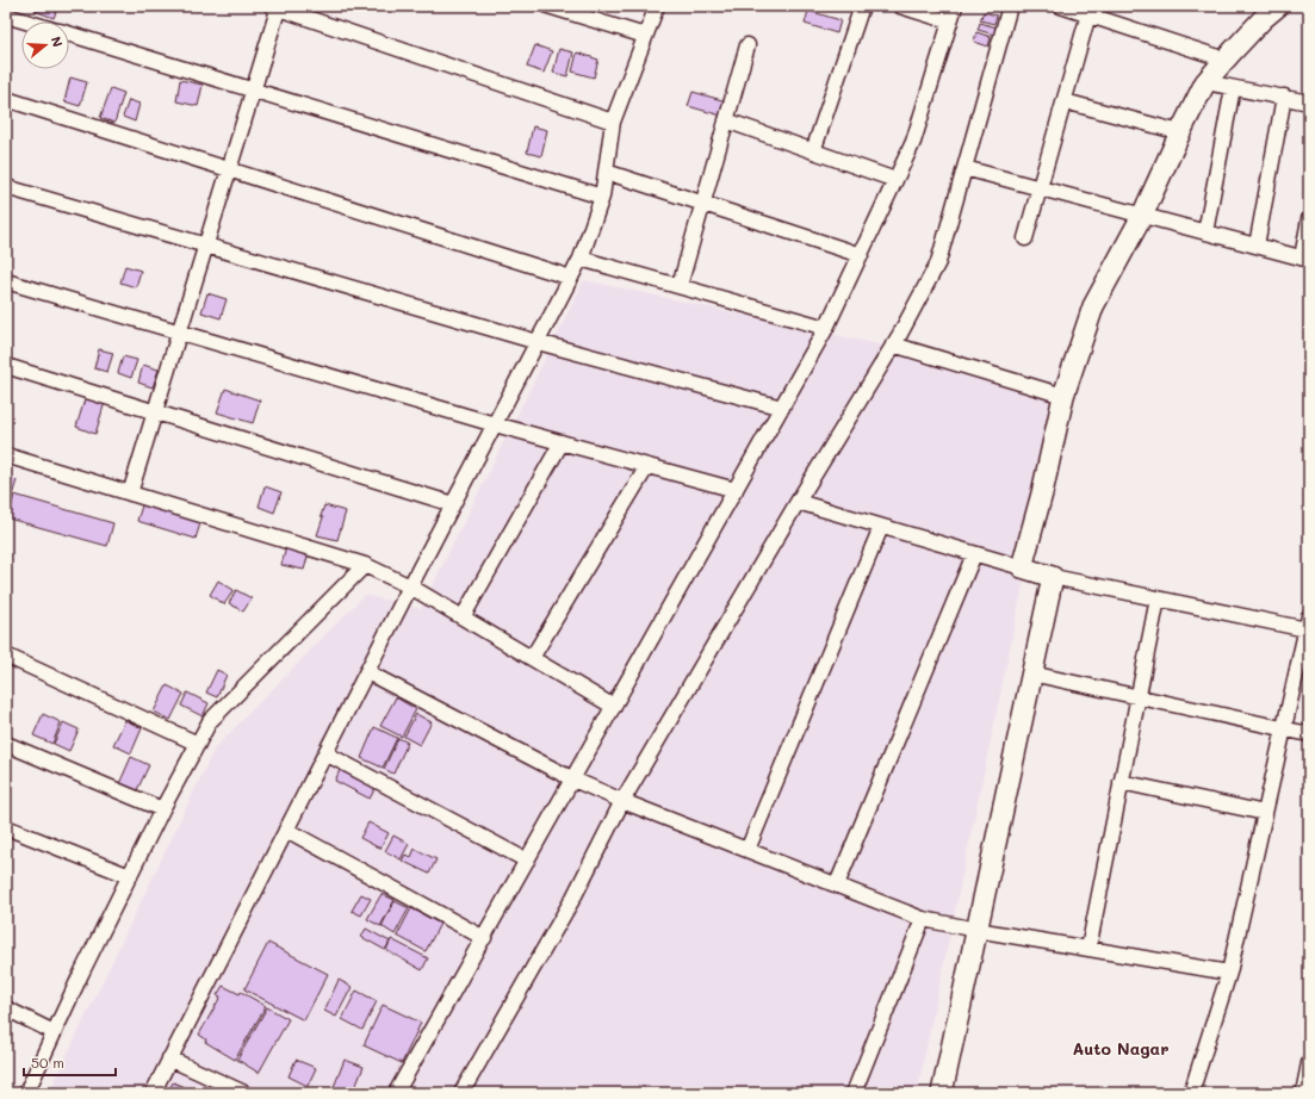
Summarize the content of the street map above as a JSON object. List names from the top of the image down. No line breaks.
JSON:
{"districts":["Auto Nagar"],"scale_bar":"50 m","north":"right"}
